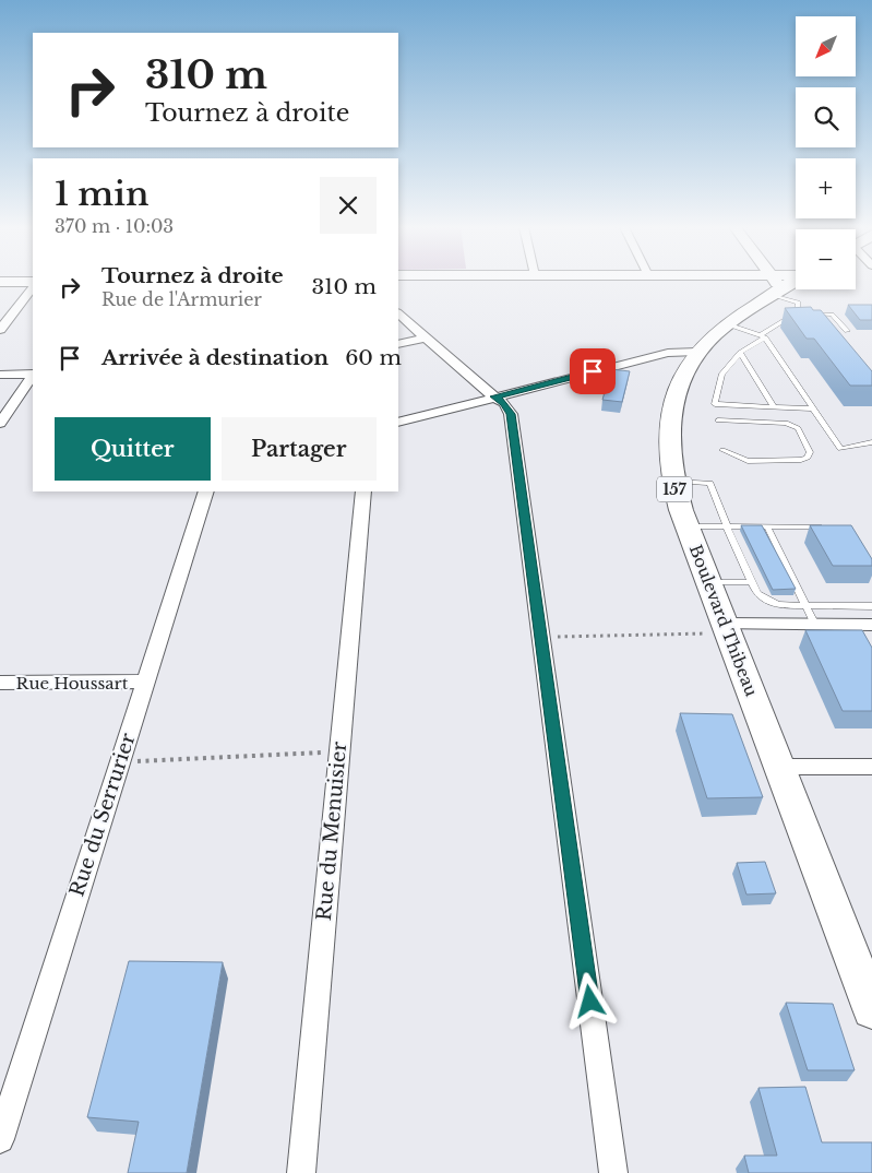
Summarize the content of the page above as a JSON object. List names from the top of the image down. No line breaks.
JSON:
{"streets":{"main road":["157","Boulevard Thibeau"],"street":["Rue Houssart","Rue du Serrurier","Rue du Menuisier"]},"crossings":[["Rue Houssart","Rue du Serrurier"]],"north":"bottom left","page":{"map_buttons":["+","−"],"turn":["310 m","Tournez à droite"],"heading":["1 min","370 m · 10:03"],"list":[{"name":"Tournez à droite","note":"Rue de l'Armurier","value":"310 m"},{"name":"Arrivée à destination","value":"60 m"}],"buttons":["Quitter","Partager"]}}
